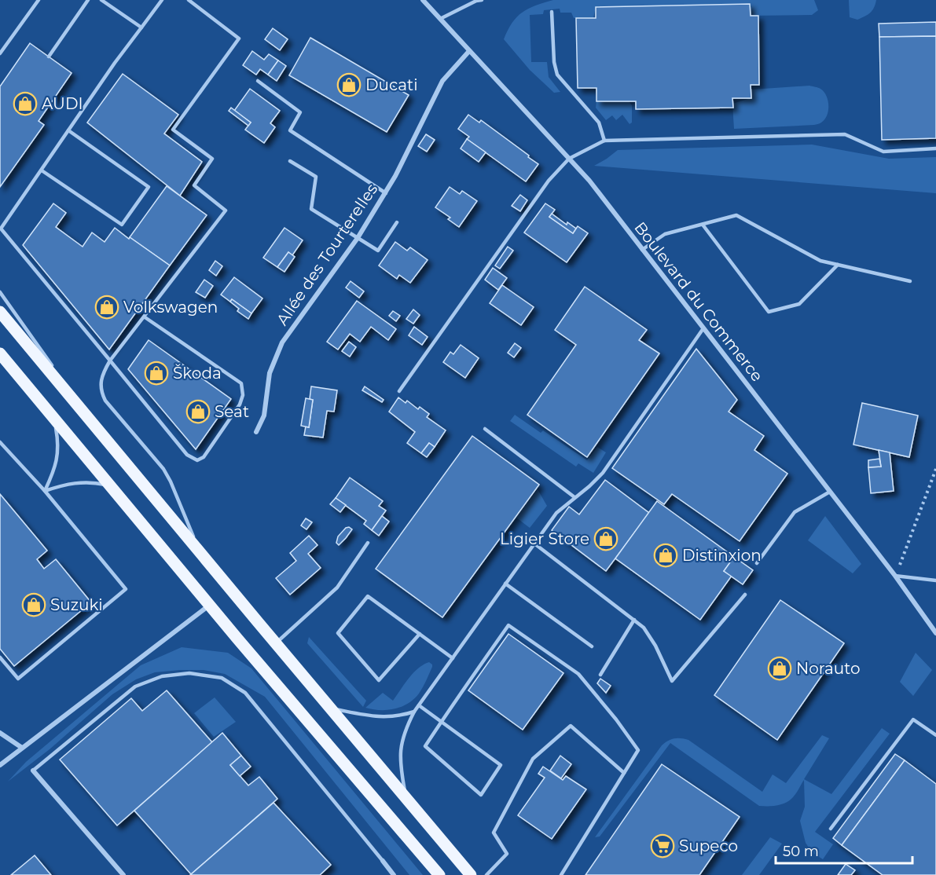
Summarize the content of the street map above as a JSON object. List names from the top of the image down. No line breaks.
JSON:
{"streets":{"street":["Allée des Tourterelles","Boulevard du Commerce"]},"crossings":[["Allée des Tourterelles","Boulevard du Commerce"]],"places":{"shop":["Ducati","AUDI","Volkswagen","Škoda","Seat","Ligier Store","Distinxion","Suzuki","Norauto"],"supermarket":["Supeco"]},"scale_bar":"50 m"}
